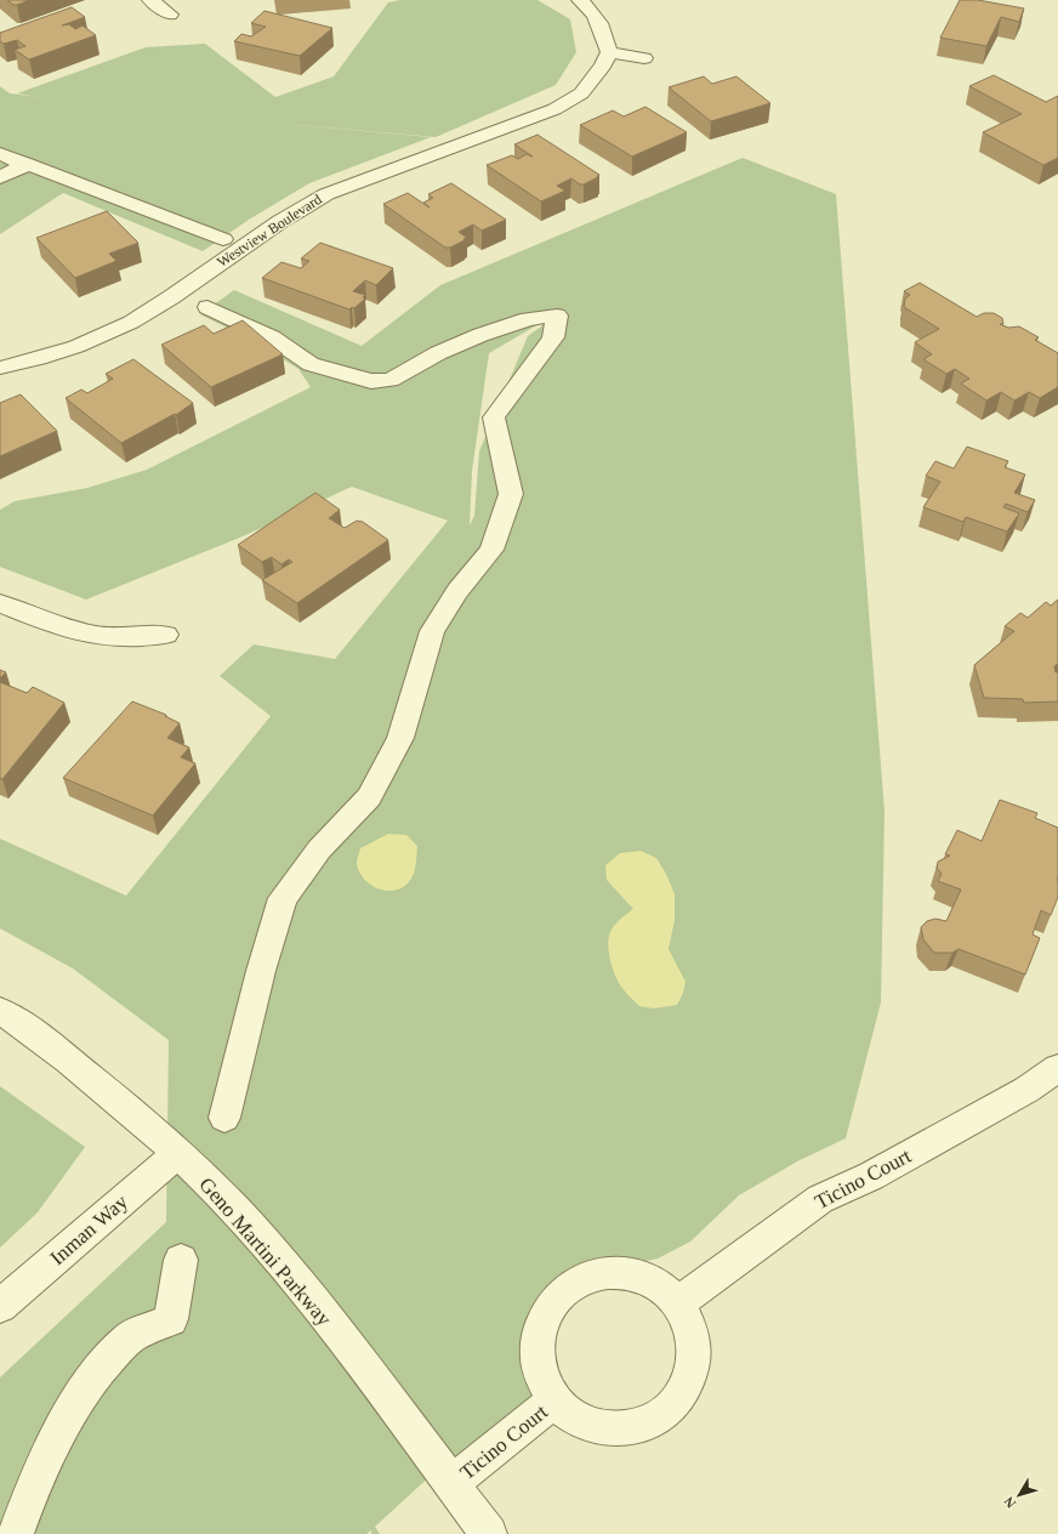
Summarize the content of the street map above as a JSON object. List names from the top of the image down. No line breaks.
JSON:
{"streets":{"street":["Westview Boulevard","Ticino Court","Inman Way","Geno Martini Parkway"]},"crossings":[["Ticino Court","Geno Martini Parkway"],["Inman Way","Geno Martini Parkway"]],"north":"bottom left"}
